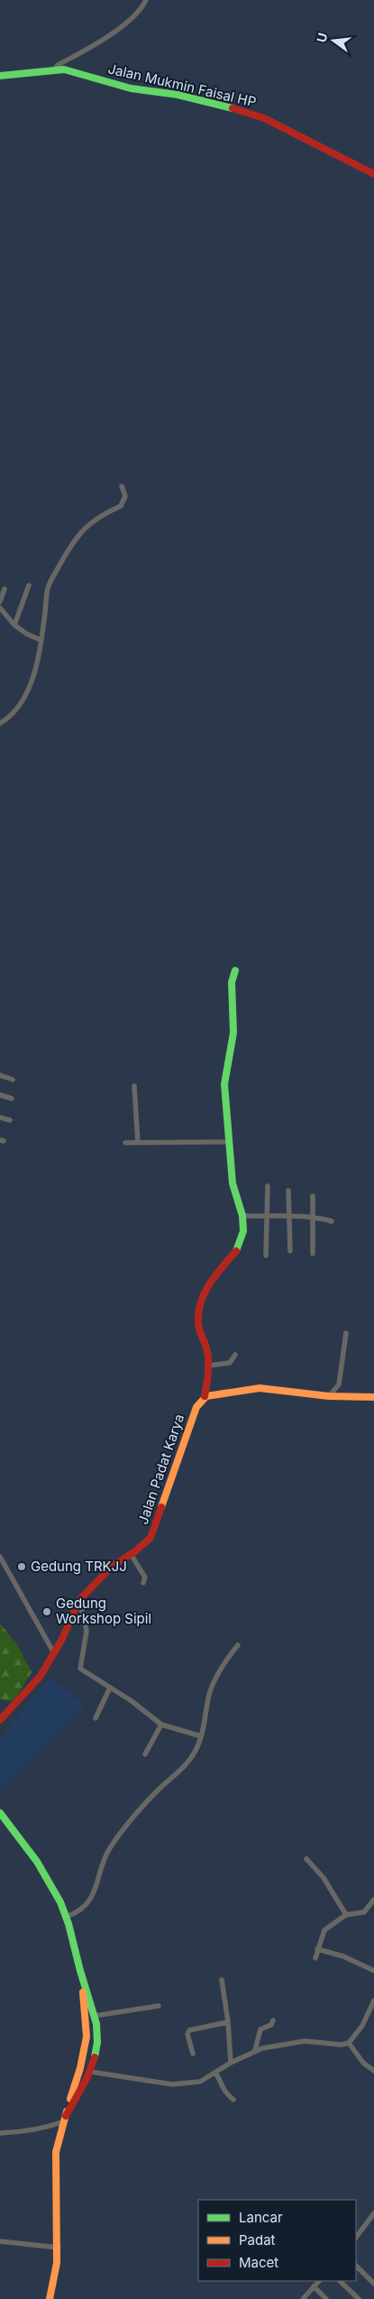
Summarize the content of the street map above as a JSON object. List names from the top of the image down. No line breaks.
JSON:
{"streets":{"main road":["Jalan Mukmin Faisal HP","Jalan Padat Karya"]},"places":["Gedung TRKJJ","Gedung Workshop Sipil"],"legend":["Lancar","Padat","Macet"],"north":"left"}
